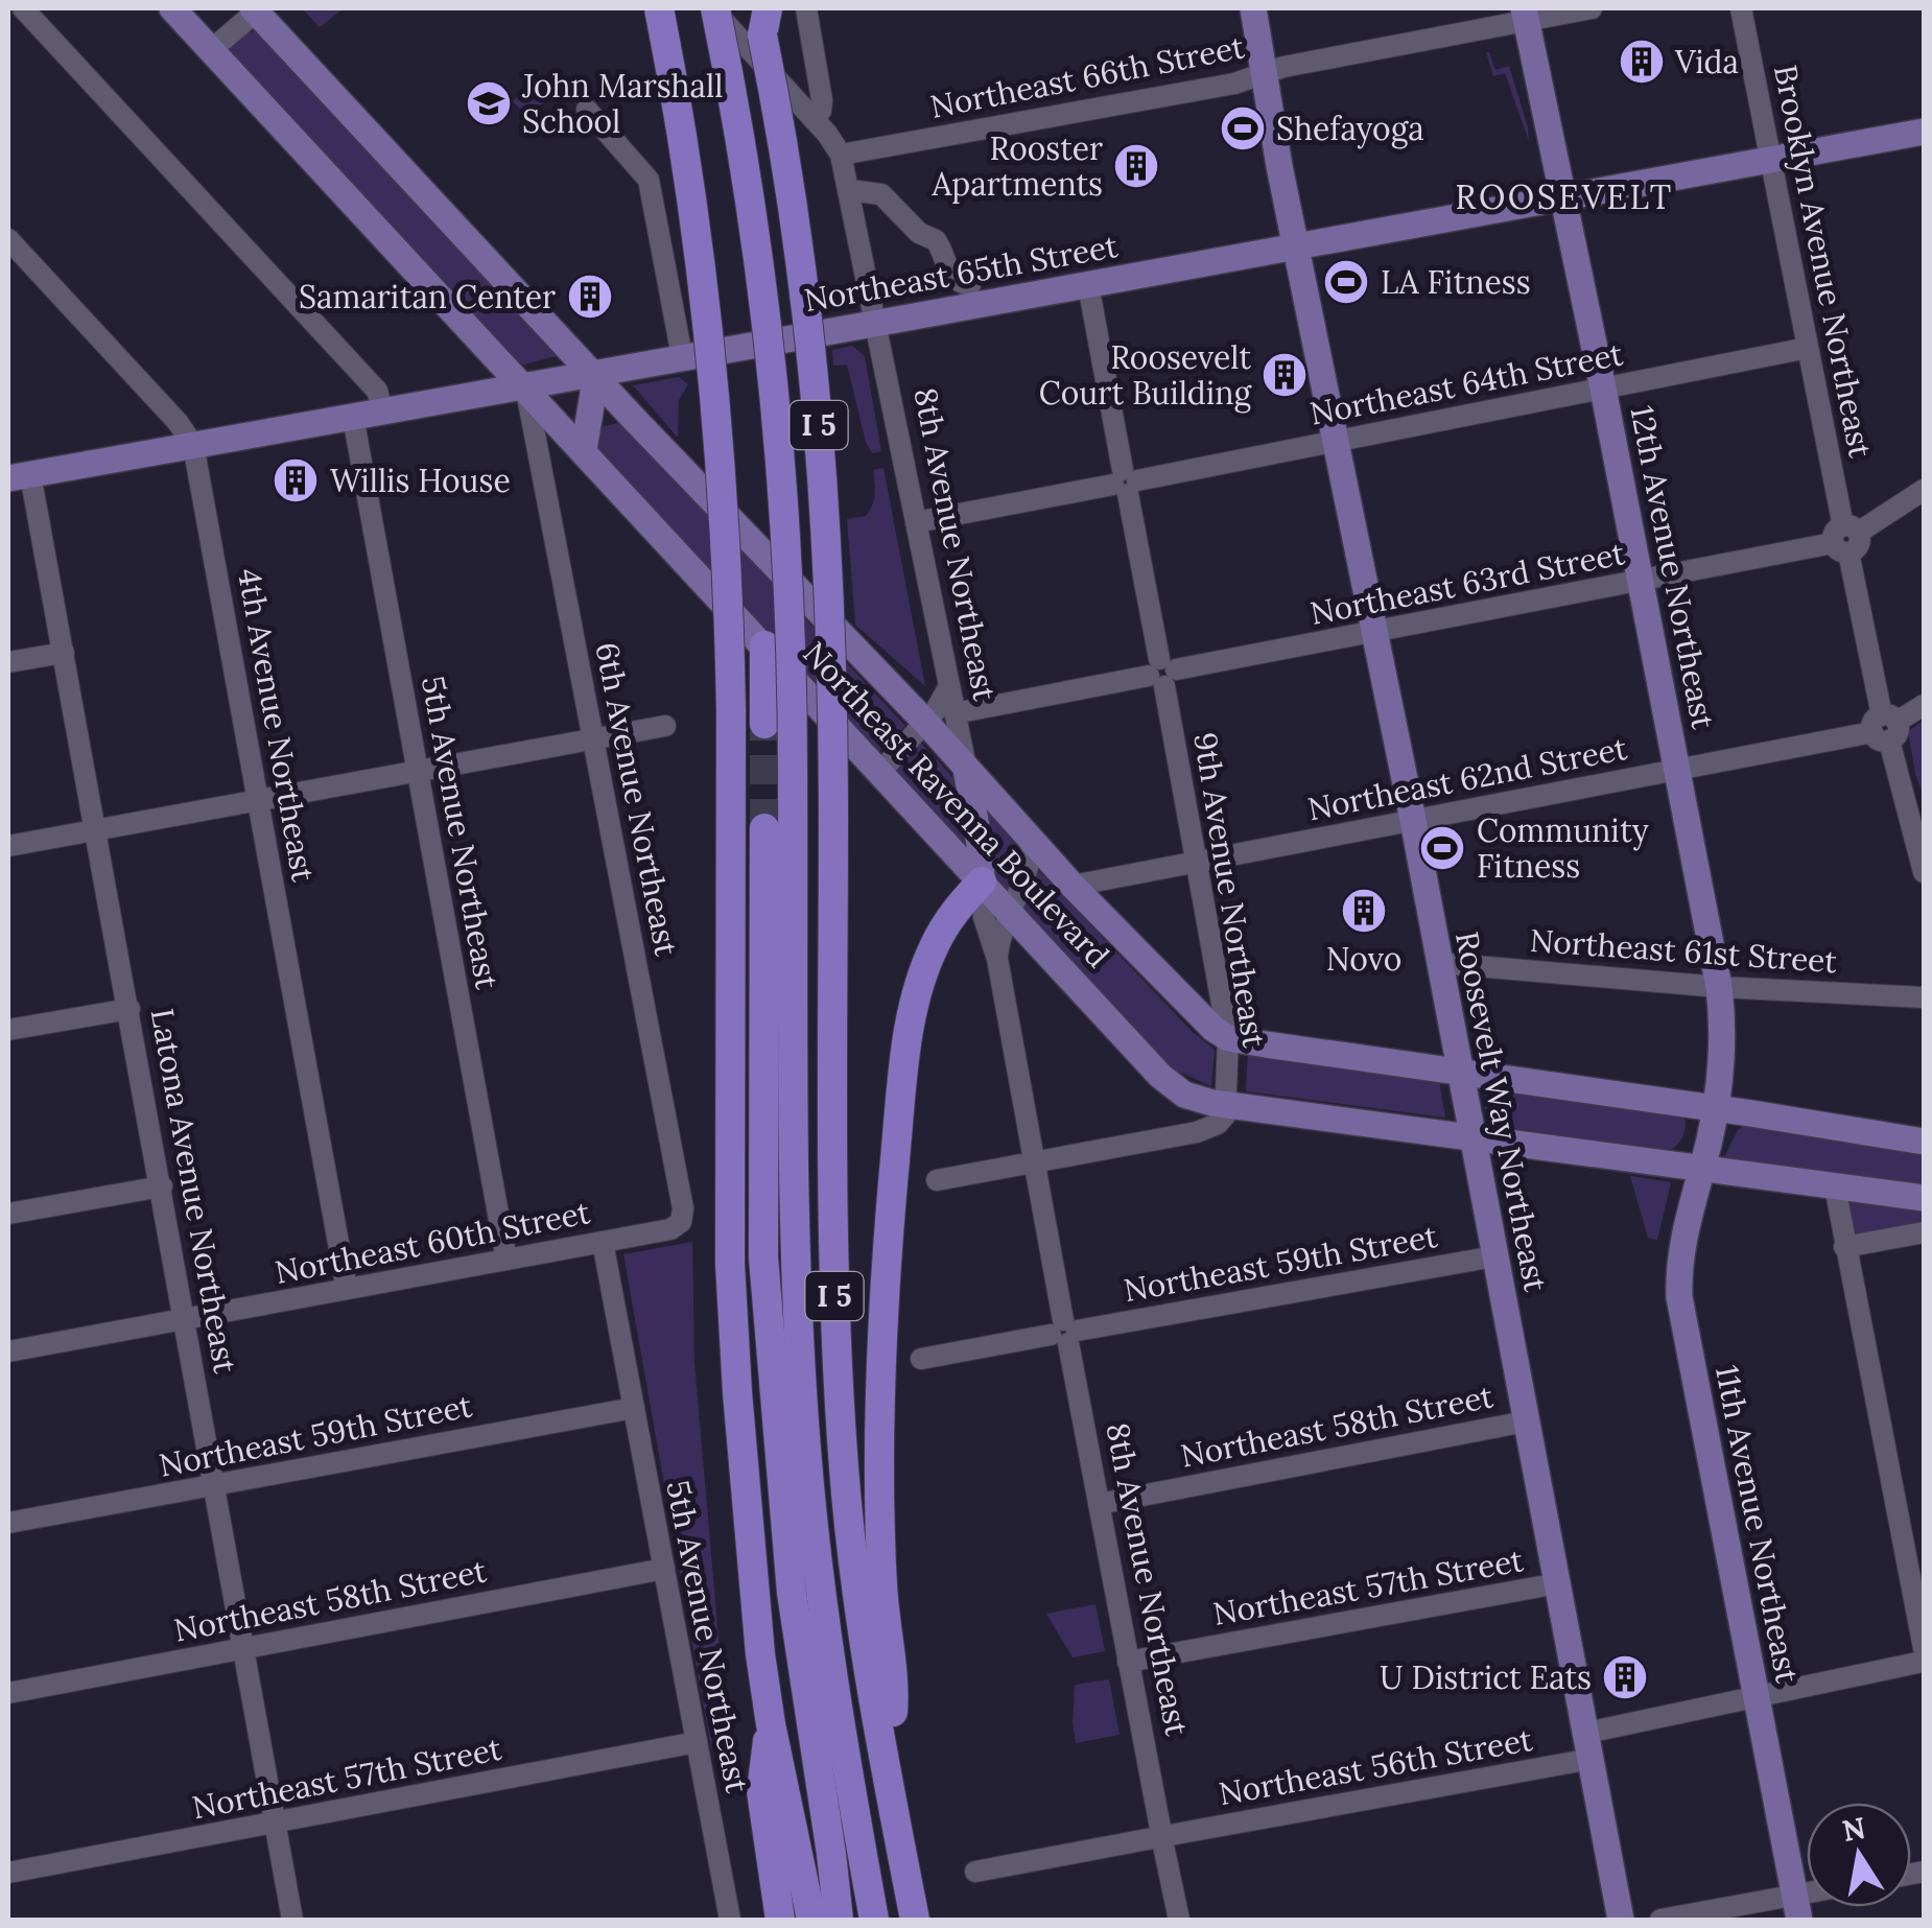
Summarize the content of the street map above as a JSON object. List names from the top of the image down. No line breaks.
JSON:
{"streets":{"highway":["I 5"],"main road":["Northeast 65th Street","8th Avenue Northeast","12th Avenue Northeast","Northeast Ravenna Boulevard","Roosevelt Way Northeast","11th Avenue Northeast"],"street":["Northeast 66th Street","Brooklyn Avenue Northeast","Northeast 64th Street","Northeast 63rd Street","4th Avenue Northeast","Northeast 62nd Street","6th Avenue Northeast","5th Avenue Northeast","9th Avenue Northeast","Northeast 61st Street","Latona Avenue Northeast","Northeast 60th Street","Northeast 59th Street","Northeast 58th Street","Northeast 57th Street","Northeast 56th Street"]},"crossings":[["Northeast 66th Street","8th Avenue Northeast"],["Northeast 66th Street","12th Avenue Northeast"],["Northeast 66th Street","Roosevelt Way Northeast"],["Brooklyn Avenue Northeast","Northeast 65th Street"],["Brooklyn Avenue Northeast","Northeast 64th Street"],["Brooklyn Avenue Northeast","Northeast 63rd Street"],["Brooklyn Avenue Northeast","Northeast 62nd Street"],["Northeast 65th Street","8th Avenue Northeast"],["Northeast 65th Street","12th Avenue Northeast"],["Northeast 65th Street","4th Avenue Northeast"],["Northeast 65th Street","6th Avenue Northeast"],["Northeast 65th Street","Northeast Ravenna Boulevard"],["Northeast 65th Street","5th Avenue Northeast"],["Northeast 65th Street","9th Avenue Northeast"],["Northeast 65th Street","Roosevelt Way Northeast"],["Northeast 65th Street","Latona Avenue Northeast"],["Northeast 64th Street","8th Avenue Northeast"],["Northeast 64th Street","12th Avenue Northeast"],["Northeast 64th Street","9th Avenue Northeast"],["Northeast 64th Street","Roosevelt Way Northeast"],["8th Avenue Northeast","Northeast 63rd Street"],["8th Avenue Northeast","Northeast Ravenna Boulevard"],["8th Avenue Northeast","Northeast 59th Street"],["8th Avenue Northeast","Northeast 58th Street"],["8th Avenue Northeast","Northeast 57th Street"],["8th Avenue Northeast","Northeast 56th Street"],["12th Avenue Northeast","Northeast 63rd Street"],["12th Avenue Northeast","Northeast 62nd Street"],["12th Avenue Northeast","Northeast Ravenna Boulevard"],["12th Avenue Northeast","Northeast 61st Street"],["12th Avenue Northeast","11th Avenue Northeast"],["Northeast 63rd Street","9th Avenue Northeast"],["Northeast 63rd Street","Roosevelt Way Northeast"],["4th Avenue Northeast","Northeast 60th Street"],["Northeast 62nd Street","Northeast Ravenna Boulevard"],["Northeast 62nd Street","9th Avenue Northeast"],["Northeast 62nd Street","Roosevelt Way Northeast"],["6th Avenue Northeast","Northeast Ravenna Boulevard"],["6th Avenue Northeast","Northeast 60th Street"],["Northeast Ravenna Boulevard","9th Avenue Northeast"],["Northeast Ravenna Boulevard","Roosevelt Way Northeast"],["Northeast Ravenna Boulevard","11th Avenue Northeast"],["5th Avenue Northeast","Northeast 60th Street"],["5th Avenue Northeast","Northeast 59th Street"],["5th Avenue Northeast","Northeast 58th Street"],["5th Avenue Northeast","Northeast 57th Street"],["Northeast 61st Street","Roosevelt Way Northeast"],["Roosevelt Way Northeast","Northeast 59th Street"],["Roosevelt Way Northeast","Northeast 58th Street"],["Roosevelt Way Northeast","Northeast 57th Street"],["Roosevelt Way Northeast","Northeast 56th Street"],["Latona Avenue Northeast","Northeast 60th Street"],["Latona Avenue Northeast","Northeast 59th Street"],["Latona Avenue Northeast","Northeast 58th Street"],["Latona Avenue Northeast","Northeast 57th Street"],["11th Avenue Northeast","Northeast 56th Street"]],"districts":["ROOSEVELT"],"places":{"building":["Vida","Rooster Apartments","Samaritan Center","Roosevelt Court Building","Willis House","Novo","U District Eats"],"school or university":["John Marshall School"],"sports":["Shefayoga","LA Fitness","Community Fitness"]},"north":"top"}
